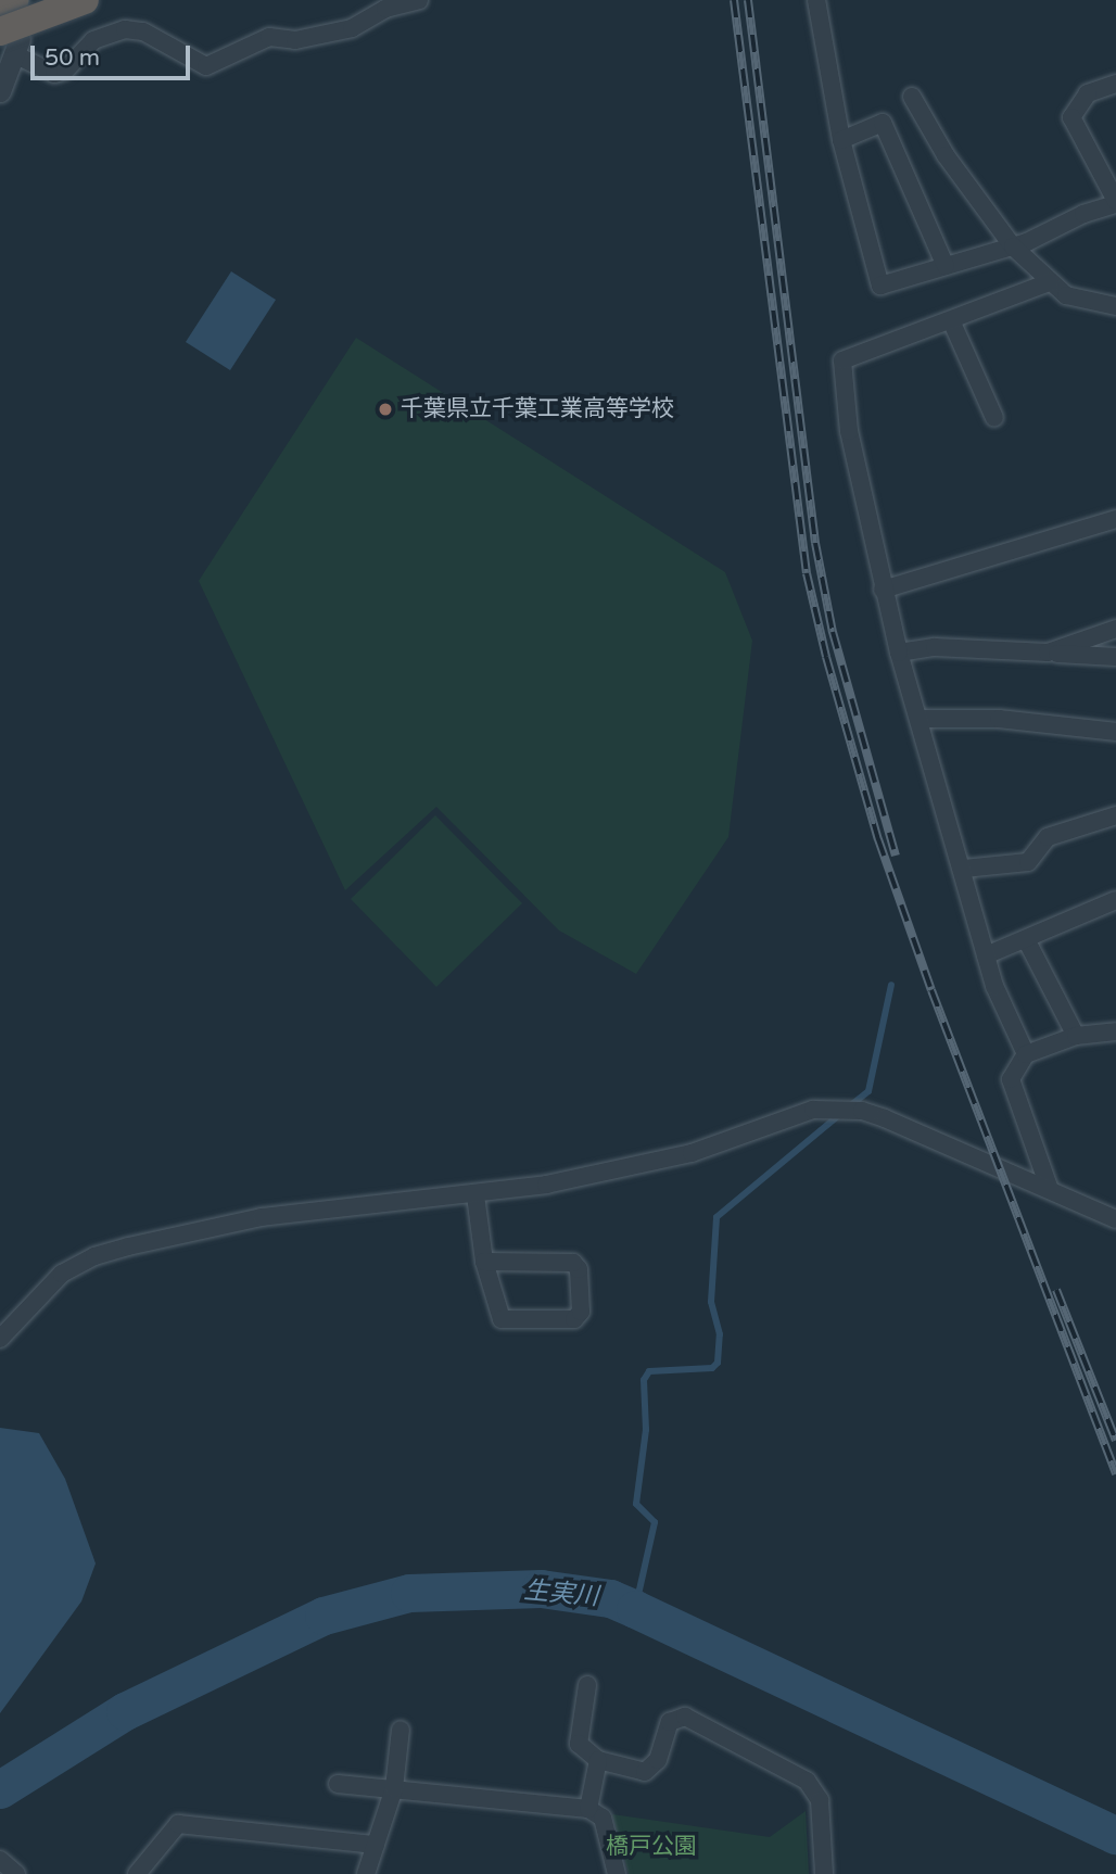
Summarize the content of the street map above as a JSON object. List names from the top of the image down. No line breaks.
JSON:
{"water":["生実川"],"parks":["橋戸公園"],"places":["千葉県立千葉工業高等学校"],"scale_bar":"50 m"}
